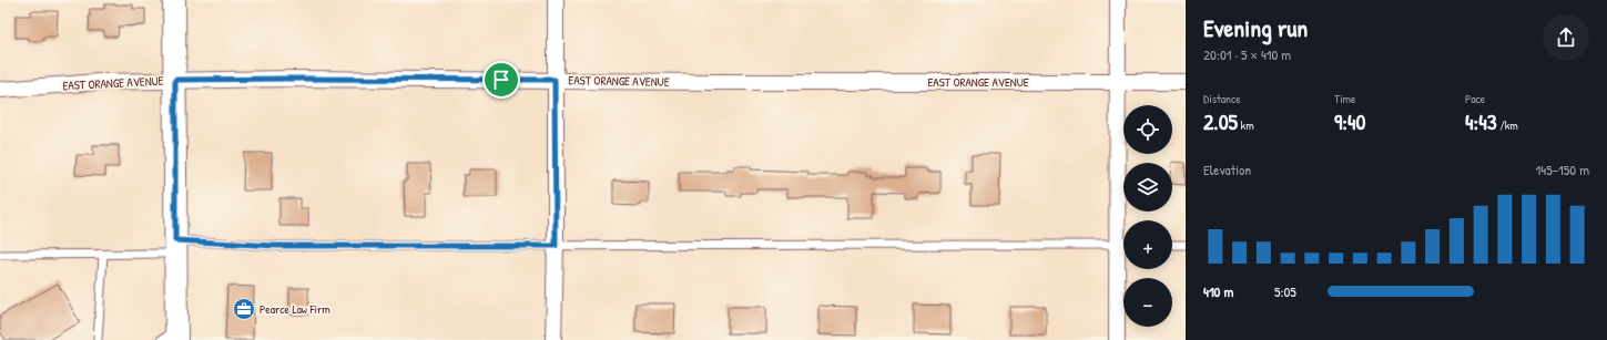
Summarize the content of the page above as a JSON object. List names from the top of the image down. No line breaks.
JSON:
{"streets":{"street":["EAST ORANGE AVENUE"]},"places":{"office":["Pearce Law Firm"]},"page":{"heading":["Evening run","20:01 · 5 × 410 m"],"stats":[["Distance","2.05 km"],["Time","9:40"],["Pace","4:43 /km"]],"map_buttons":["+","−"],"chart":["Elevation","145–150 m"],"list":[{"name":"410 m","note":"5:05"}]}}
